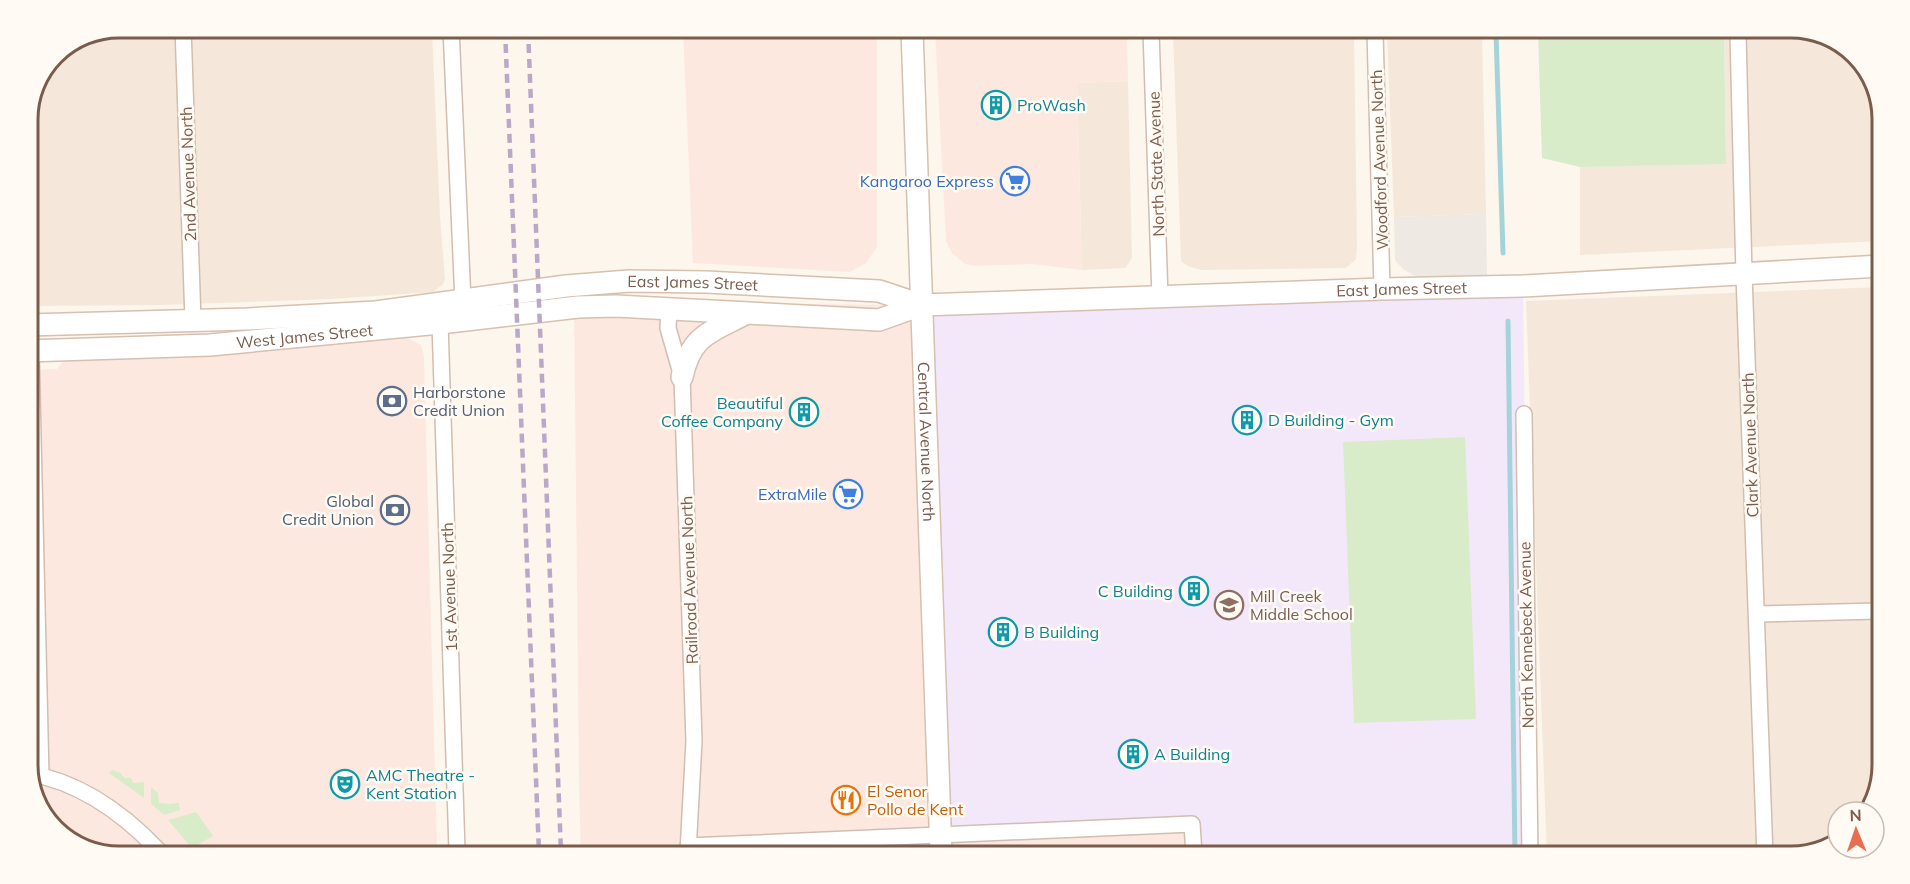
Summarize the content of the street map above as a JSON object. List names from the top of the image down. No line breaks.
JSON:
{"streets":{"main road":["East James Street","West James Street","Central Avenue North"],"street":["Woodford Avenue North","North State Avenue","2nd Avenue North","Clark Avenue North","Railroad Avenue North","1st Avenue North","North Kennebeck Avenue"]},"crossings":[["Woodford Avenue North","East James Street"],["North State Avenue","East James Street"],["2nd Avenue North","West James Street"],["East James Street","West James Street"],["East James Street","Central Avenue North"],["East James Street","Clark Avenue North"],["East James Street","Railroad Avenue North"],["West James Street","1st Avenue North"]],"places":{"building":["ProWash","Beautiful Coffee Company","D Building - Gym","C Building","B Building","A Building"],"supermarket":["Kangaroo Express","ExtraMile"],"bank":["Harborstone Credit Union","Global Credit Union"],"school or university":["Mill Creek Middle School"],"theatre":["AMC Theatre - Kent Station"],"restaurant":["El Senor Pollo de Kent"]},"north":"top"}
